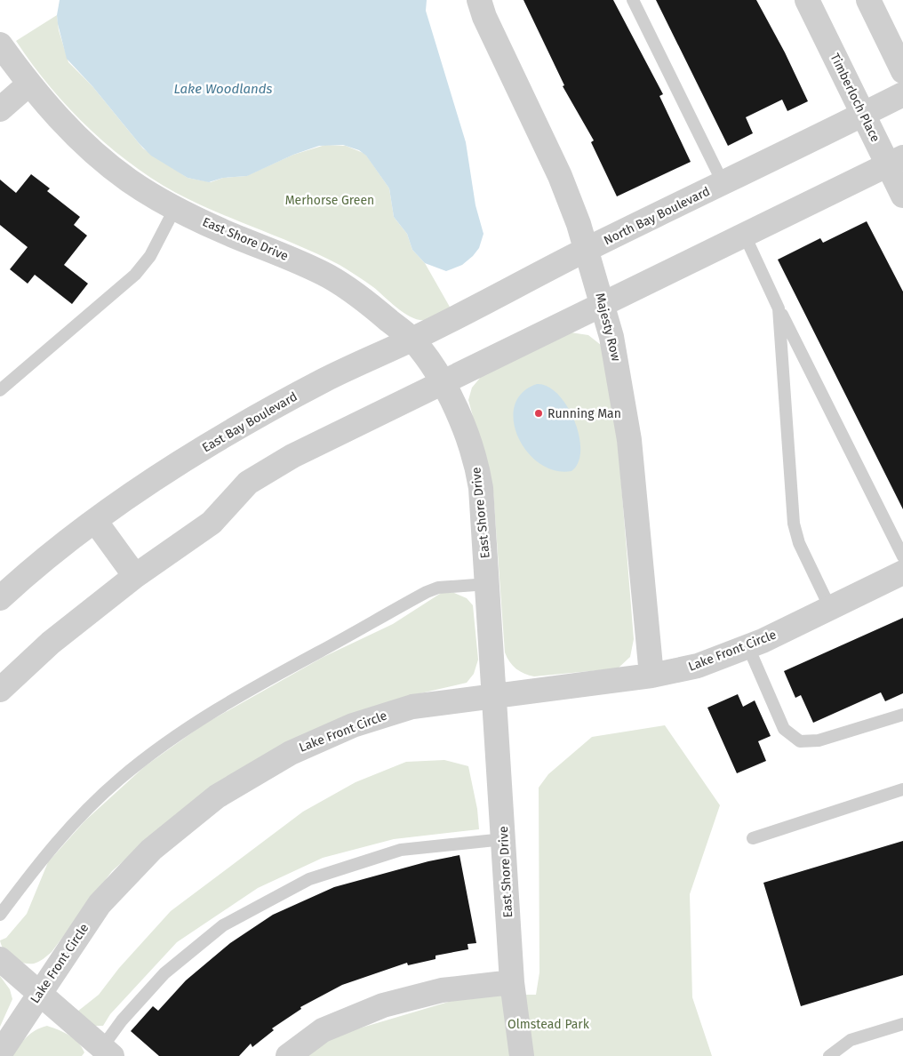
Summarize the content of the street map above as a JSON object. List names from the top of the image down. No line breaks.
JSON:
{"streets":{"street":["Timberloch Place","North Bay Boulevard","East Shore Drive","Majesty Row","East Bay Boulevard","Lake Front Circle"]},"crossings":[["Timberloch Place","North Bay Boulevard"],["North Bay Boulevard","East Shore Drive"],["North Bay Boulevard","Majesty Row"],["North Bay Boulevard","East Bay Boulevard"],["East Shore Drive","East Bay Boulevard"],["East Shore Drive","Lake Front Circle"],["Majesty Row","Lake Front Circle"]],"water":["Lake Woodlands"],"parks":["Merhorse Green","Olmstead Park"],"places":["Running Man"]}
